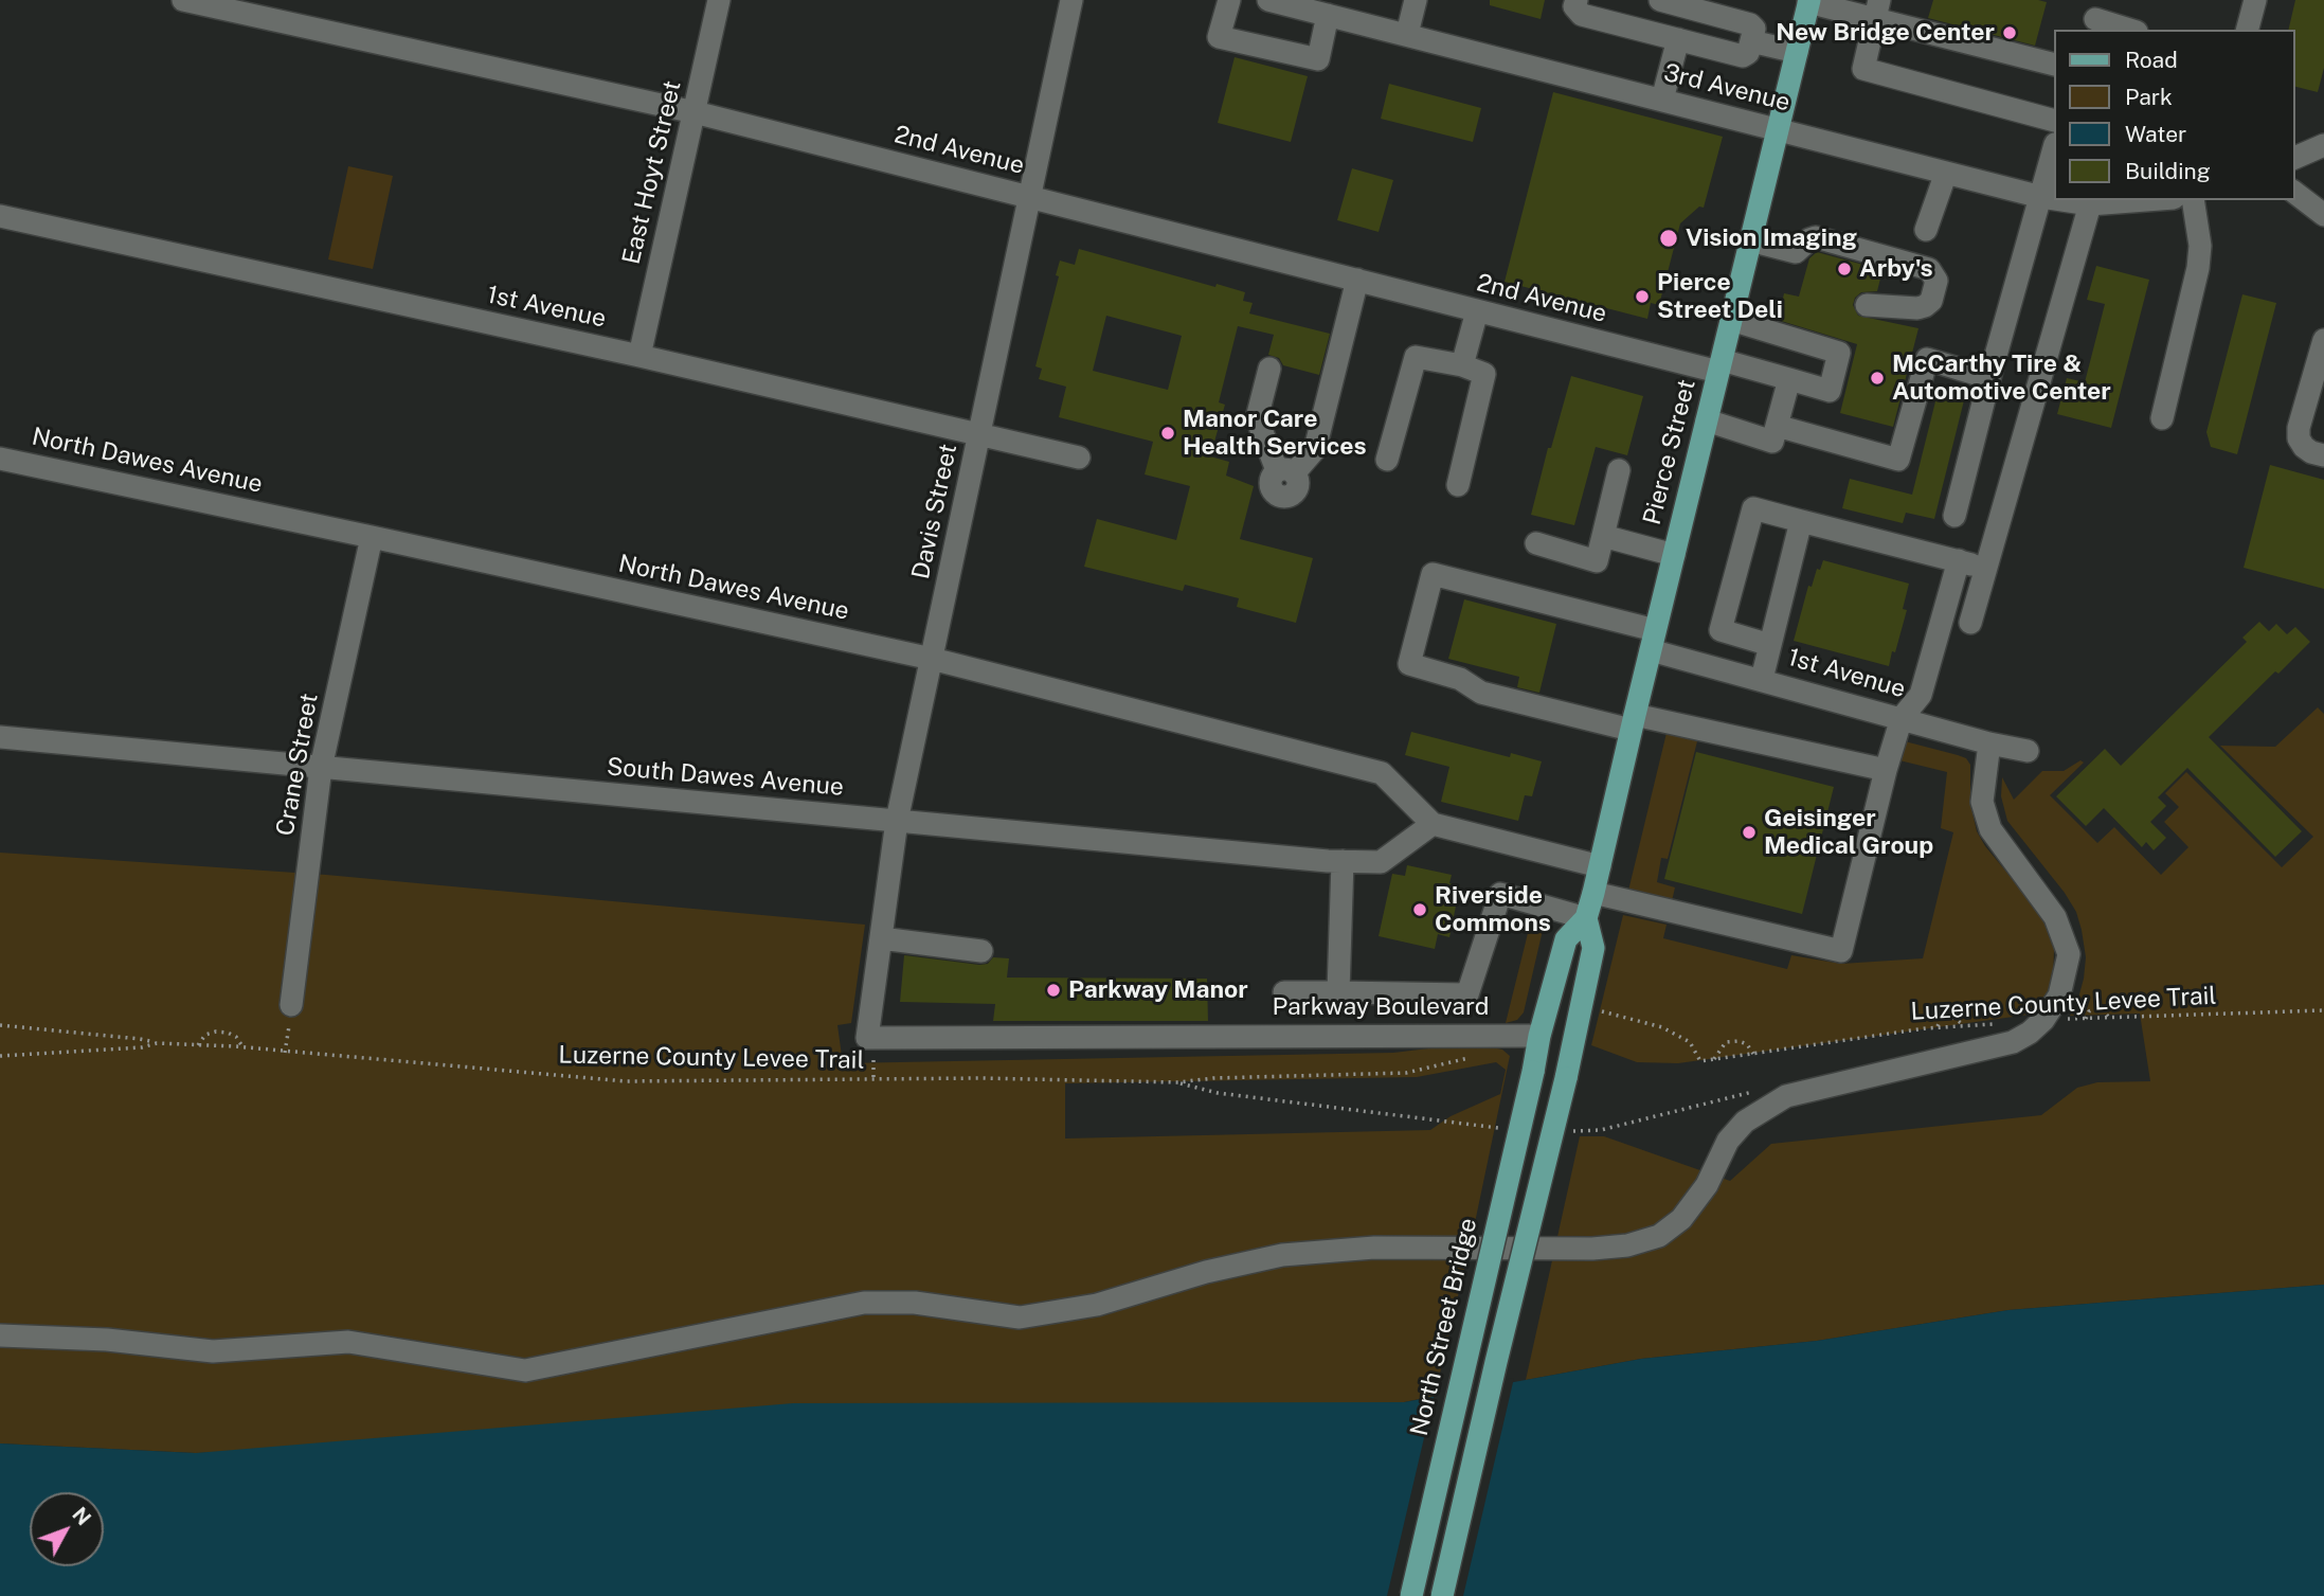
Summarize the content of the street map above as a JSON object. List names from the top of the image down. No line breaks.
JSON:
{"streets":{"main road":["Pierce Street","North Street Bridge"],"street":["3rd Avenue","2nd Avenue","East Hoyt Street","1st Avenue","North Dawes Avenue","Davis Street","Crane Street","South Dawes Avenue","Parkway Boulevard"],"path":["Luzerne County Levee Trail"]},"crossings":[["3rd Avenue","Pierce Street"],["2nd Avenue","East Hoyt Street"],["2nd Avenue","Pierce Street"],["2nd Avenue","Davis Street"],["East Hoyt Street","1st Avenue"],["1st Avenue","Pierce Street"],["1st Avenue","Davis Street"],["Pierce Street","Parkway Boulevard"],["Pierce Street","North Street Bridge"],["North Dawes Avenue","Davis Street"],["North Dawes Avenue","Crane Street"],["North Dawes Avenue","South Dawes Avenue"],["Davis Street","South Dawes Avenue"],["Davis Street","Parkway Boulevard"],["Crane Street","South Dawes Avenue"]],"places":["New Bridge Center","Vision Imaging","Arby's","Pierce Street Deli","McCarthy Tire & Automotive Center","Manor Care Health Services","Geisinger Medical Group","Riverside Commons","Parkway Manor"],"legend":["Road","Park","Water","Building"],"north":"top right"}
